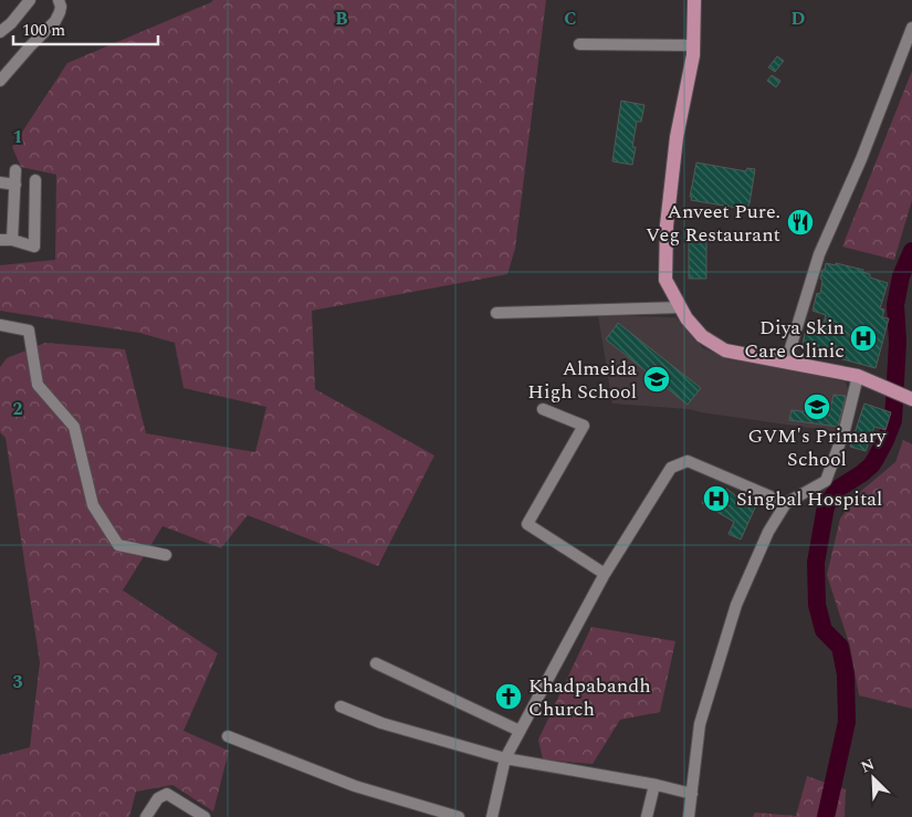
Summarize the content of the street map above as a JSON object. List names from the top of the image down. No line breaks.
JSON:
{"places":{"restaurant":["Anveet Pure. Veg Restaurant"],"hospital":["Diya Skin Care Clinic","Singbal Hospital"],"school or university":["Almeida High School","GVM's Primary School"],"church":["Khadpabandh Church"]},"scale_bar":"100 m","north":"top left","grid":{"columns":["B","C","D"],"rows":["1","2","3"]}}
